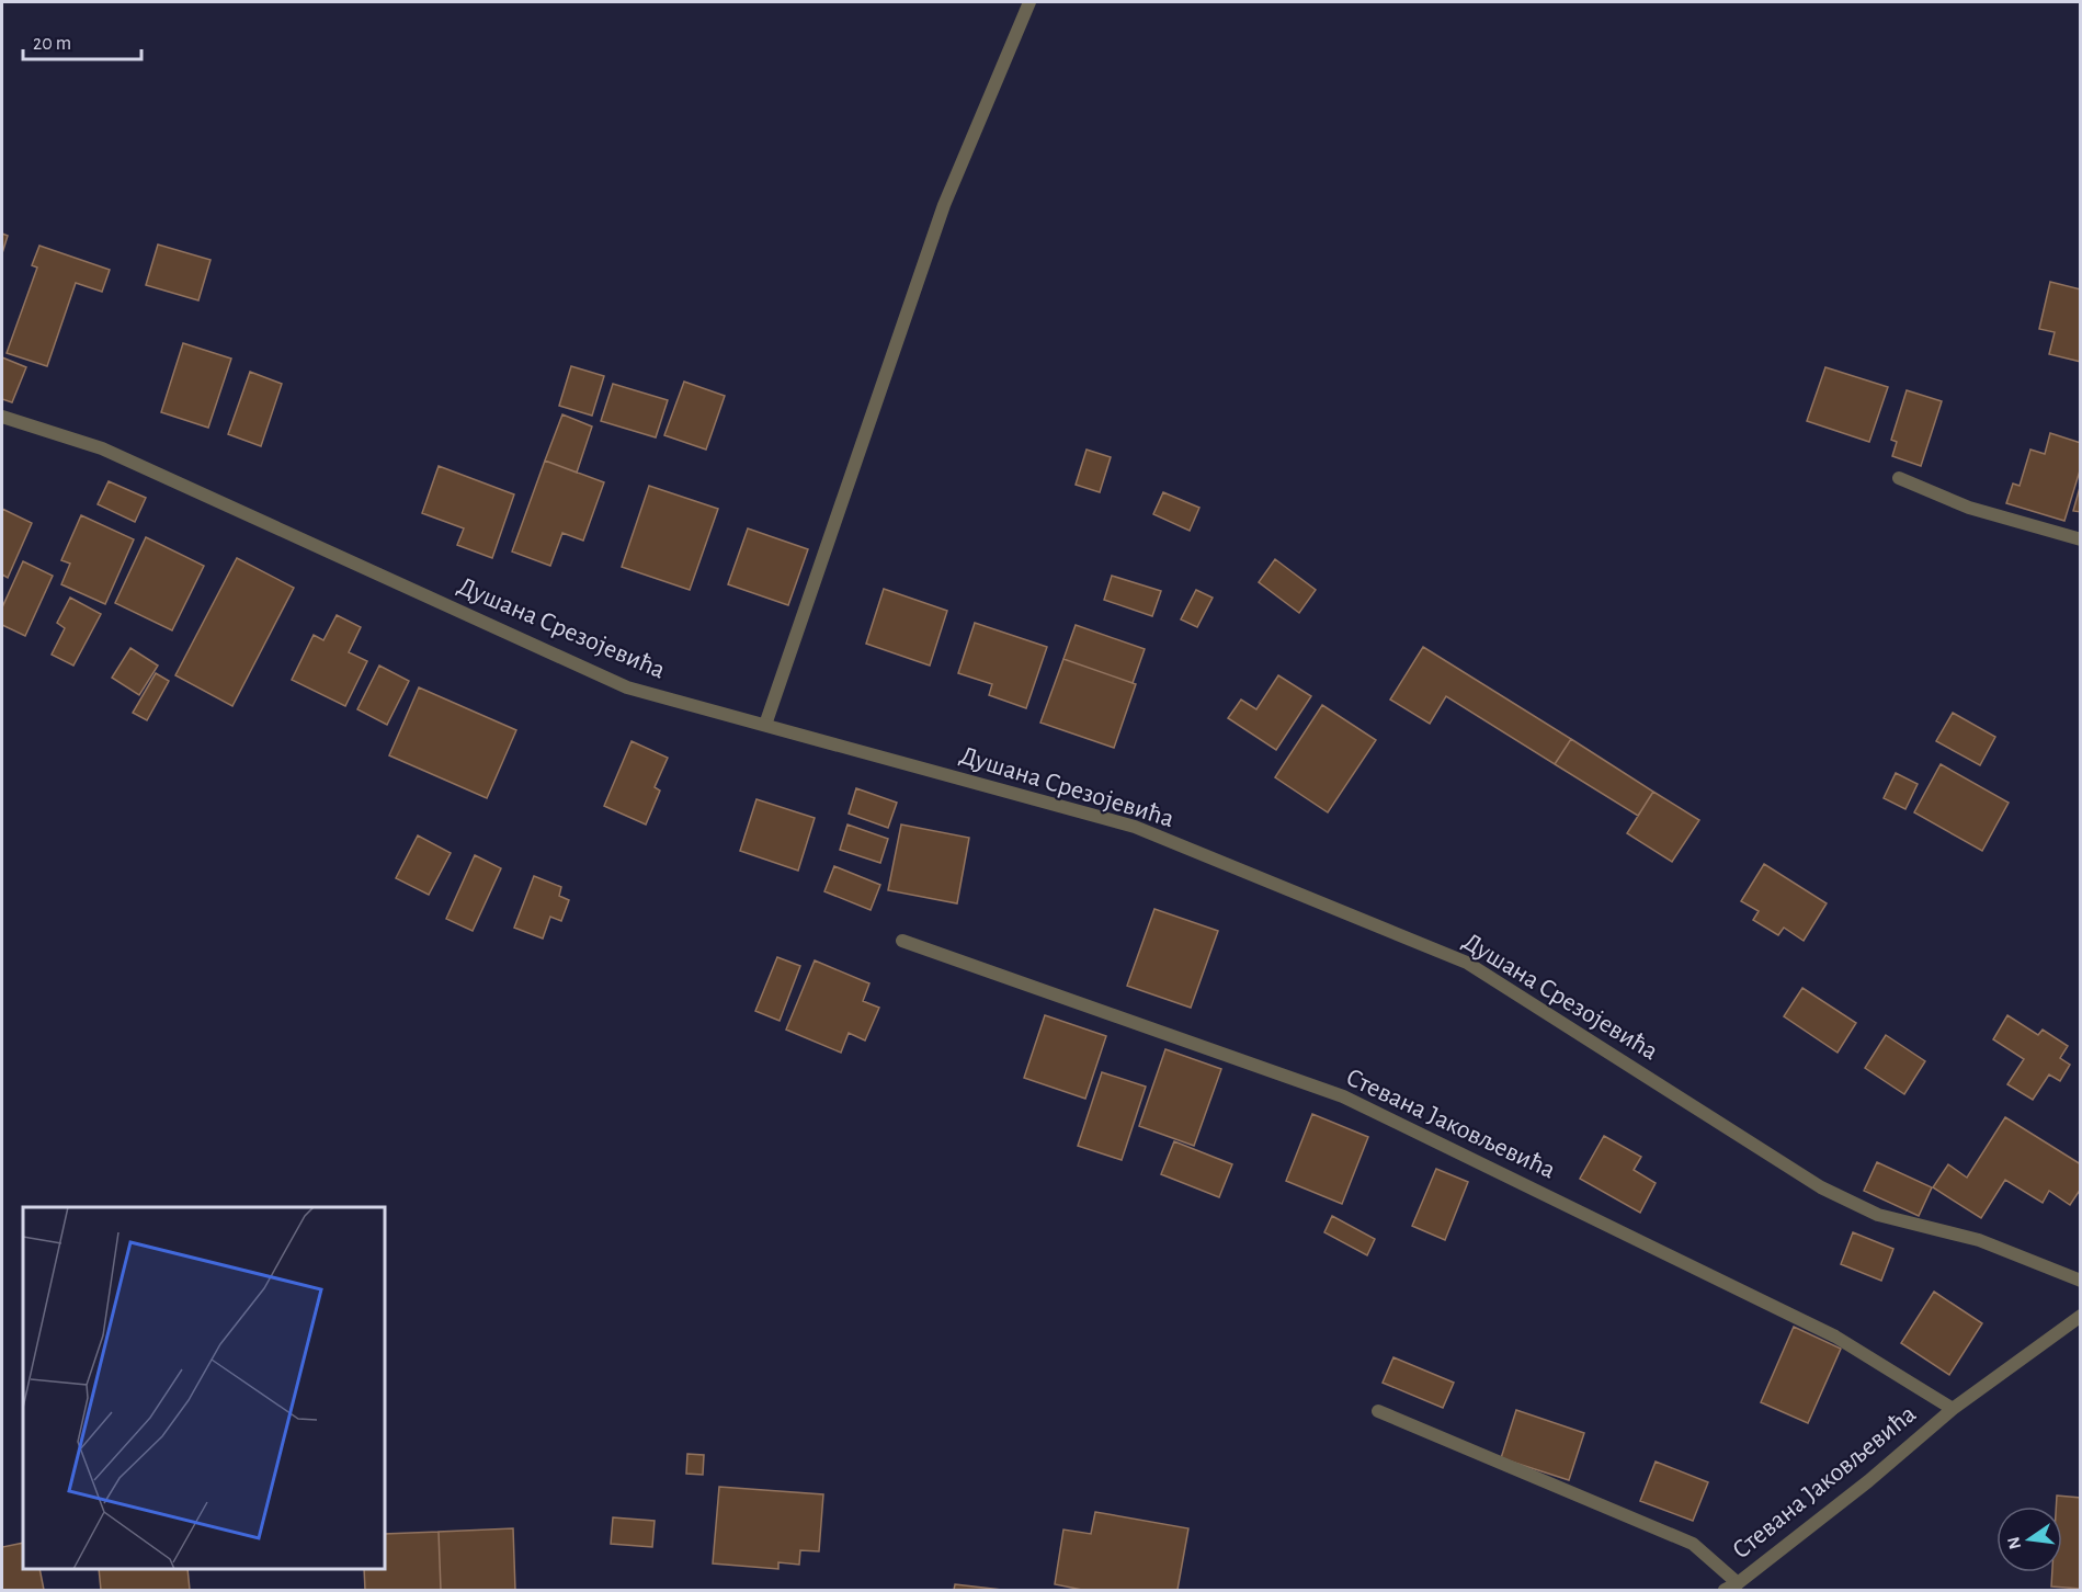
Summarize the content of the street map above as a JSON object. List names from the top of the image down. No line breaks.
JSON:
{"streets":{"street":["Душана Срезојевића","Стевана Јаковљевића"]},"scale_bar":"20 m","north":"left"}
